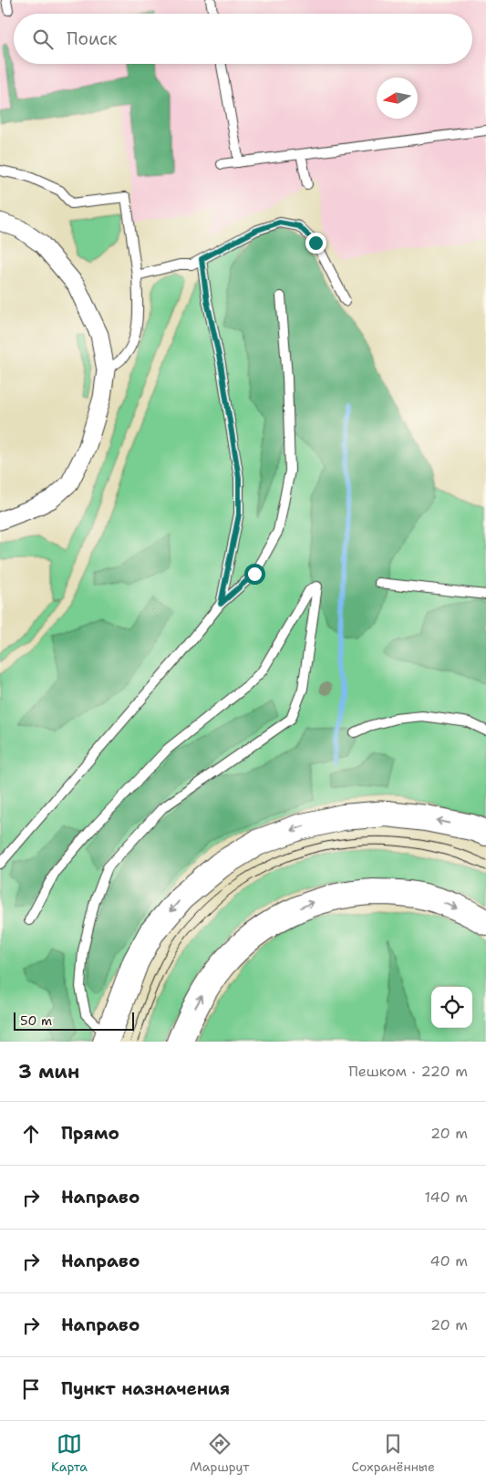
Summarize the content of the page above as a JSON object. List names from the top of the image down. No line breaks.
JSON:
{"scale_bar":"50 m","north":"left","page":{"search":"Поиск","scale":"50 m","heading":["3 мин","Пешком · 220 m"],"list":[["Прямо","20 m"],["Направо","140 m"],["Направо","40 m"],["Направо","20 m"],"Пункт назначения"],"nav":["Карта","Маршрут","Сохранённые"]}}
